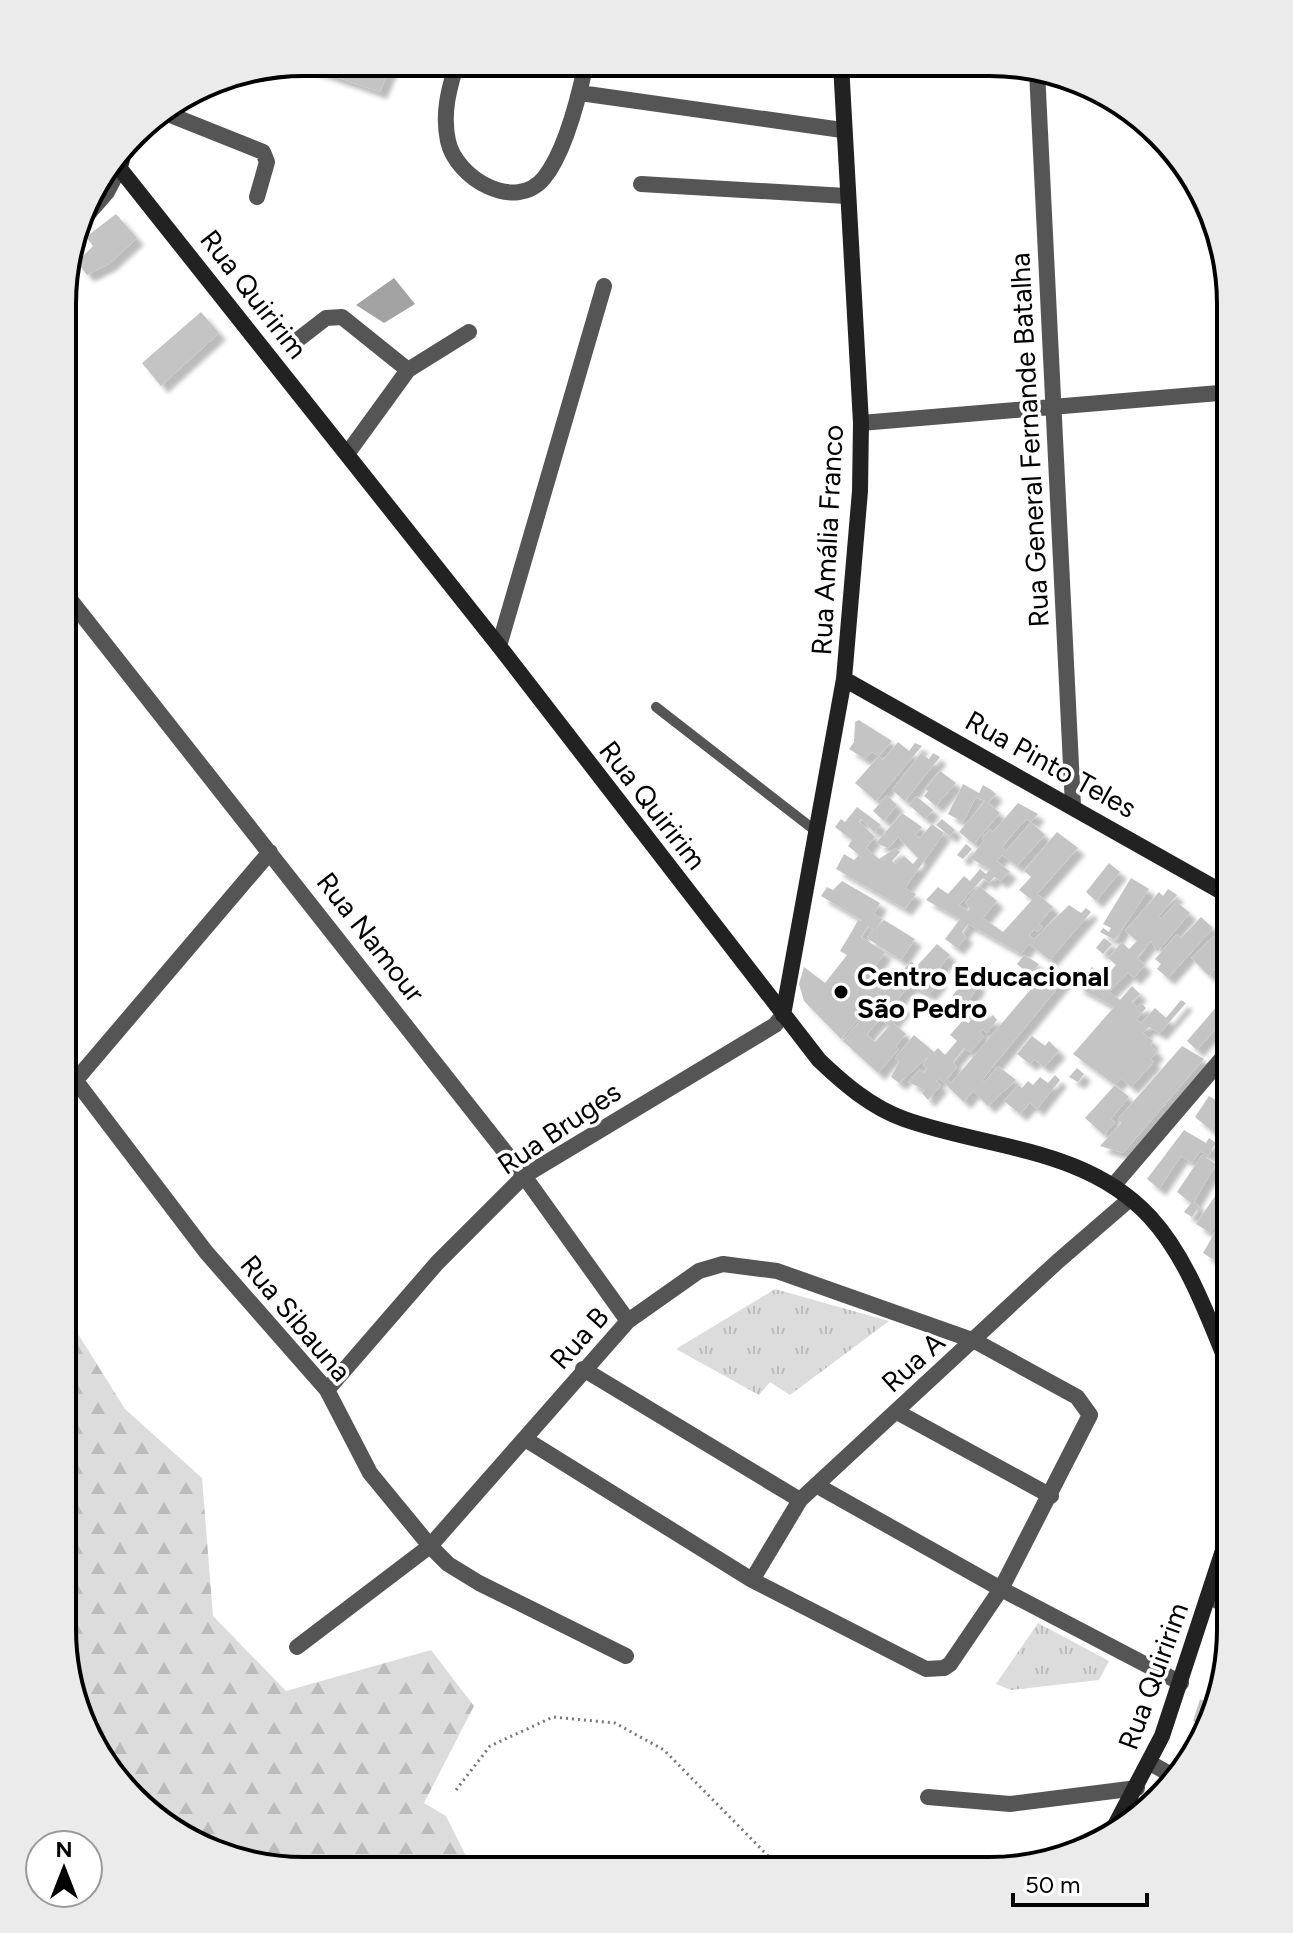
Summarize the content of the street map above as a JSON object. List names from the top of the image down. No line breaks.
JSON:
{"streets":{"main road":["Rua Quiririm","Rua Amália Franco","Rua Pinto Teles"],"street":["Rua General Fernande Batalha","Rua Namour","Rua Bruges","Rua Sibauna","Rua B","Rua A"]},"crossings":[["Rua Quiririm","Rua Amália Franco"],["Rua Quiririm","Rua Bruges"],["Rua Quiririm","Rua A"],["Rua General Fernande Batalha","Rua Pinto Teles"],["Rua Amália Franco","Rua Pinto Teles"],["Rua Amália Franco","Rua Bruges"],["Rua Namour","Rua Bruges"],["Rua Namour","Rua B"],["Rua Bruges","Rua Sibauna"],["Rua Sibauna","Rua B"],["Rua B","Rua A"]],"places":["Centro Educacional São Pedro"],"scale_bar":"50 m","north":"top"}
